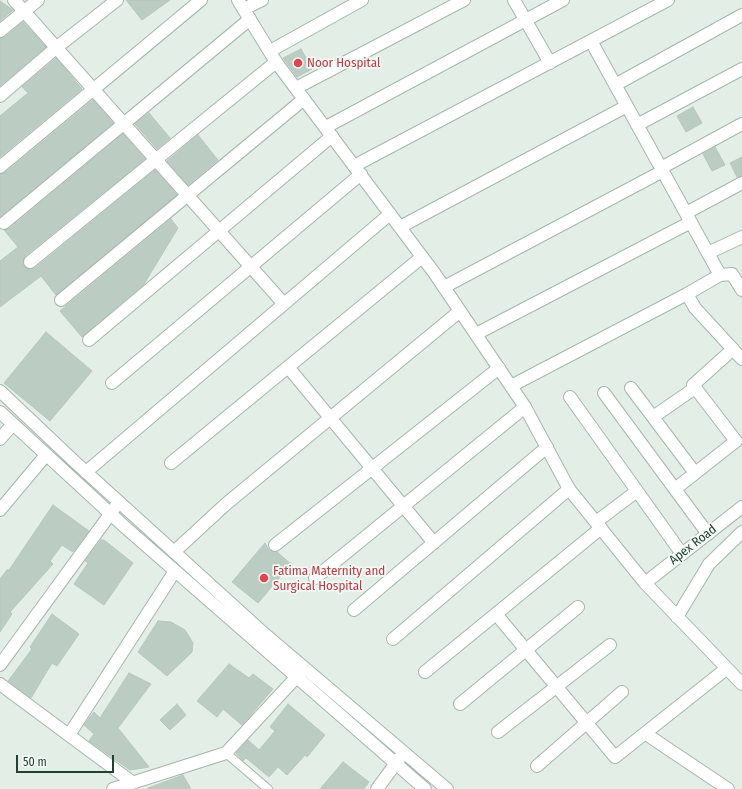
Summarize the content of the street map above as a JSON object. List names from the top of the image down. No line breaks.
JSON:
{"streets":{"street":["Apex Road"]},"places":["Noor Hospital","Fatima Maternity and Surgical Hospital"],"scale_bar":"50 m"}
